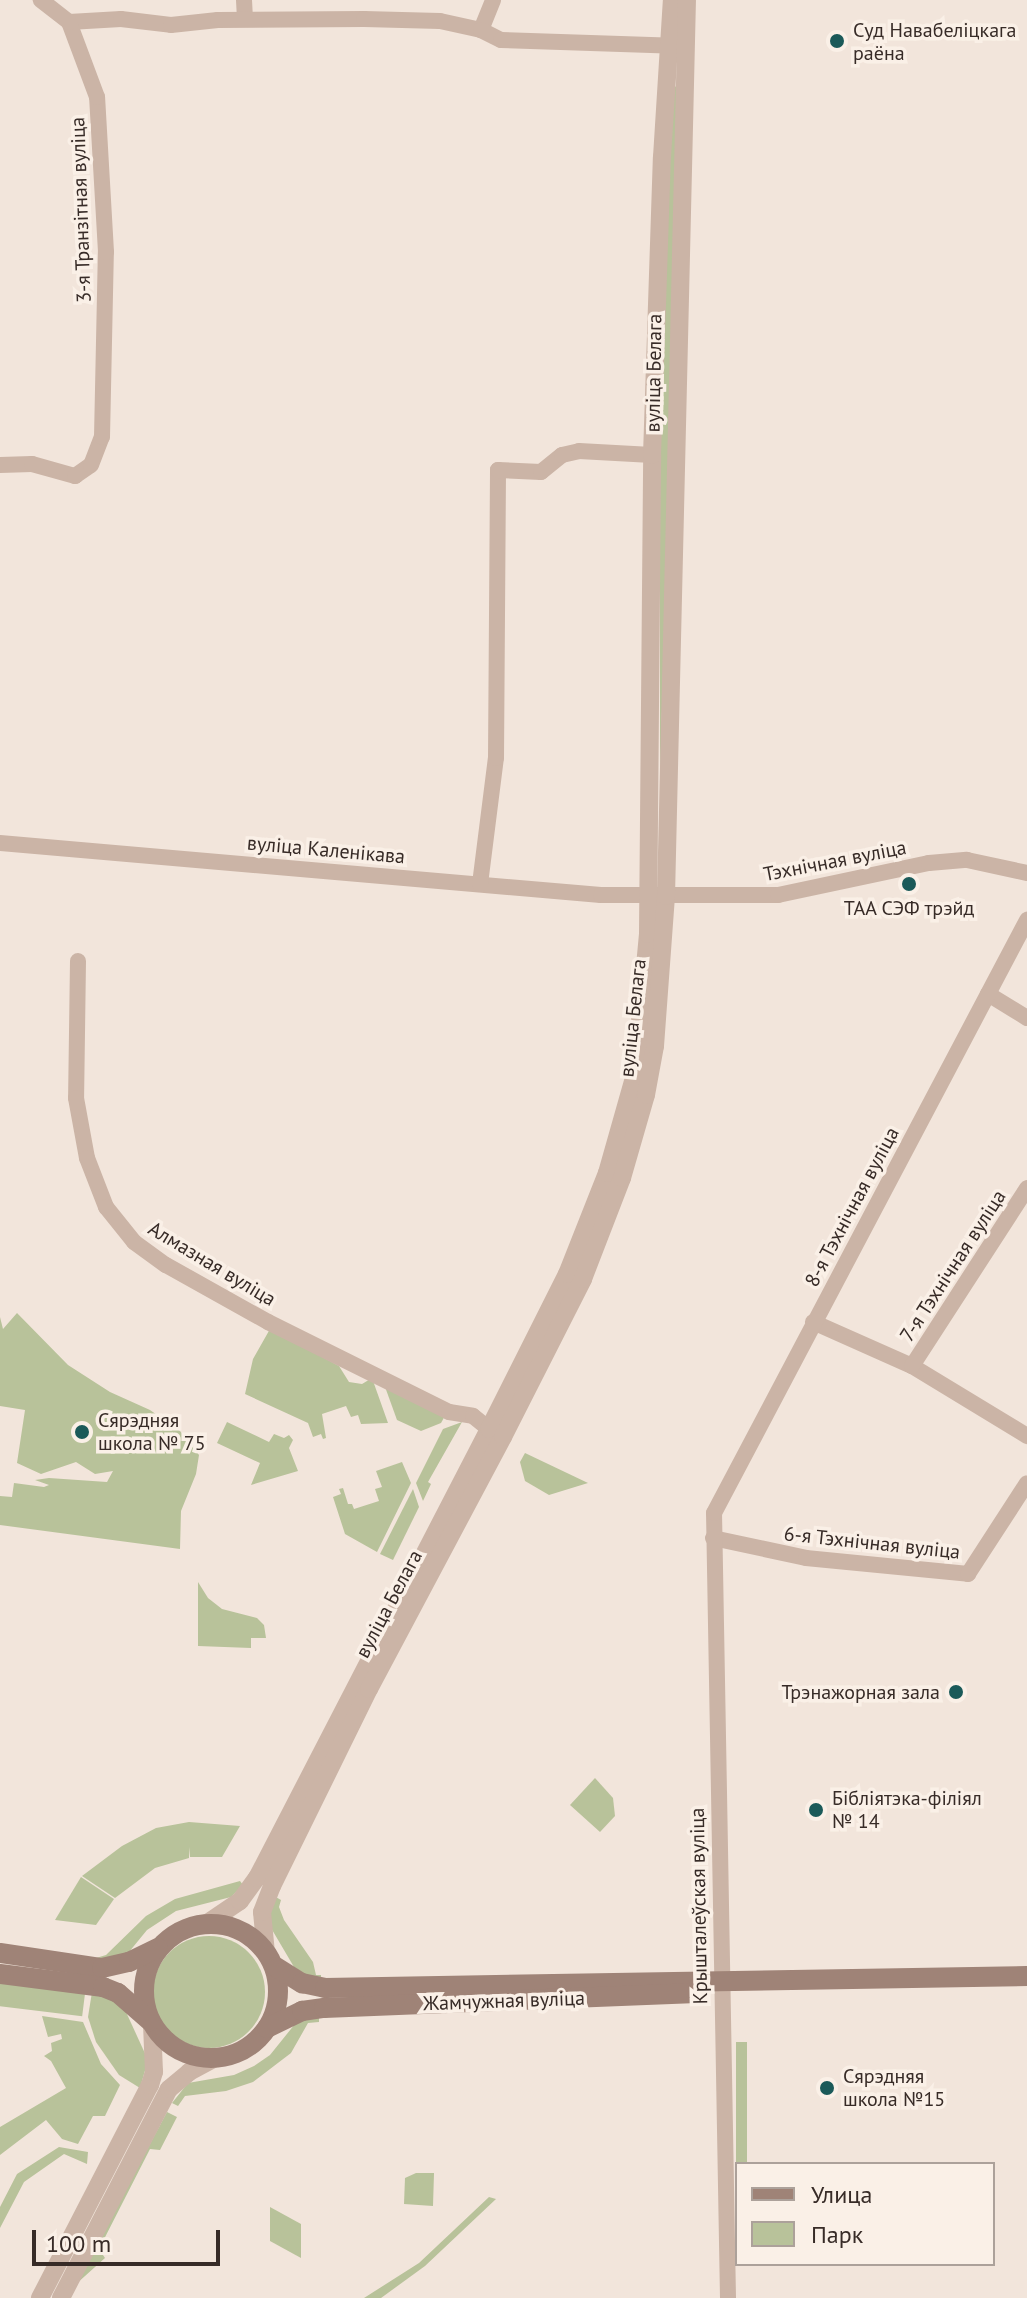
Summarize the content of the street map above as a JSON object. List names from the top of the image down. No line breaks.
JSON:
{"streets":{"main road":["Жамчужная вуліца"],"street":["3-я Транзітная вуліца","вуліца Белага","вуліца Каленікава","Тэхнічная вуліца","8-я Тэхнічная вуліца","Алмазная вуліца","7-я Тэхнічная вуліца","6-я Тэхнічная вуліца","Крышталеўская вуліца"]},"crossings":[["вуліца Белага","вуліца Каленікава"],["вуліца Белага","Тэхнічная вуліца"],["вуліца Белага","Алмазная вуліца"],["вуліца Белага","Жамчужная вуліца"],["вуліца Каленікава","Тэхнічная вуліца"],["8-я Тэхнічная вуліца","Крышталеўская вуліца"],["6-я Тэхнічная вуліца","Крышталеўская вуліца"],["Крышталеўская вуліца","Жамчужная вуліца"]],"places":["Суд Навабеліцкага раёна","ТАА СЭФ трэйд","Сярэдняя школа № 75","Трэнажорная зала","Бібліятэка-філіял № 14","Сярэдняя школа №15"],"legend":["Улица","Парк"],"scale_bar":"100 m"}
